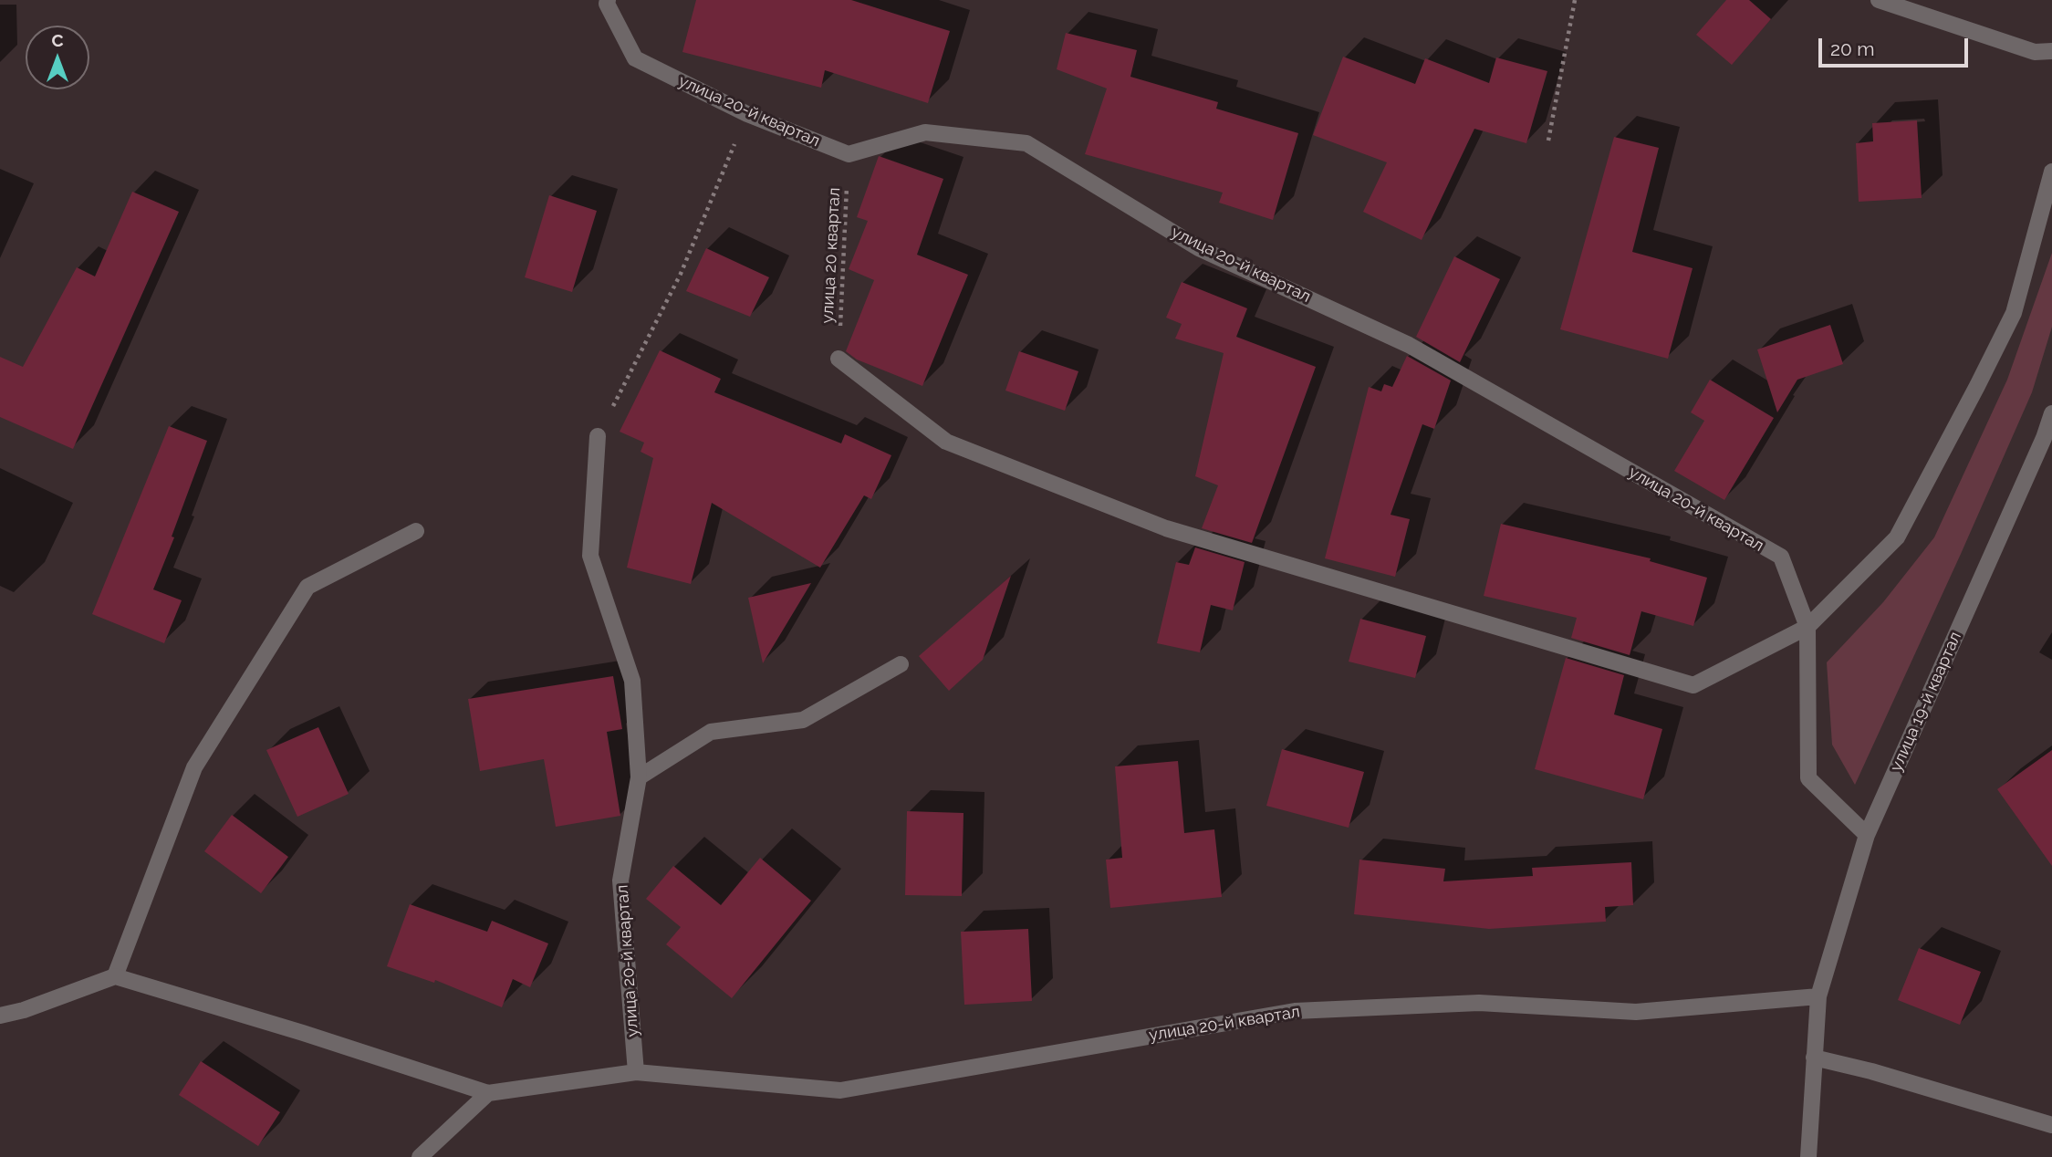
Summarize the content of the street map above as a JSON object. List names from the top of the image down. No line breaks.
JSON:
{"streets":{"street":["улица 20-й квартал","улица 19-й квартал"],"path":["улица 20 квартал"]},"crossings":[["улица 20-й квартал","улица 20 квартал"],["улица 20-й квартал","улица 19-й квартал"]],"scale_bar":"20 m","north":"top"}
